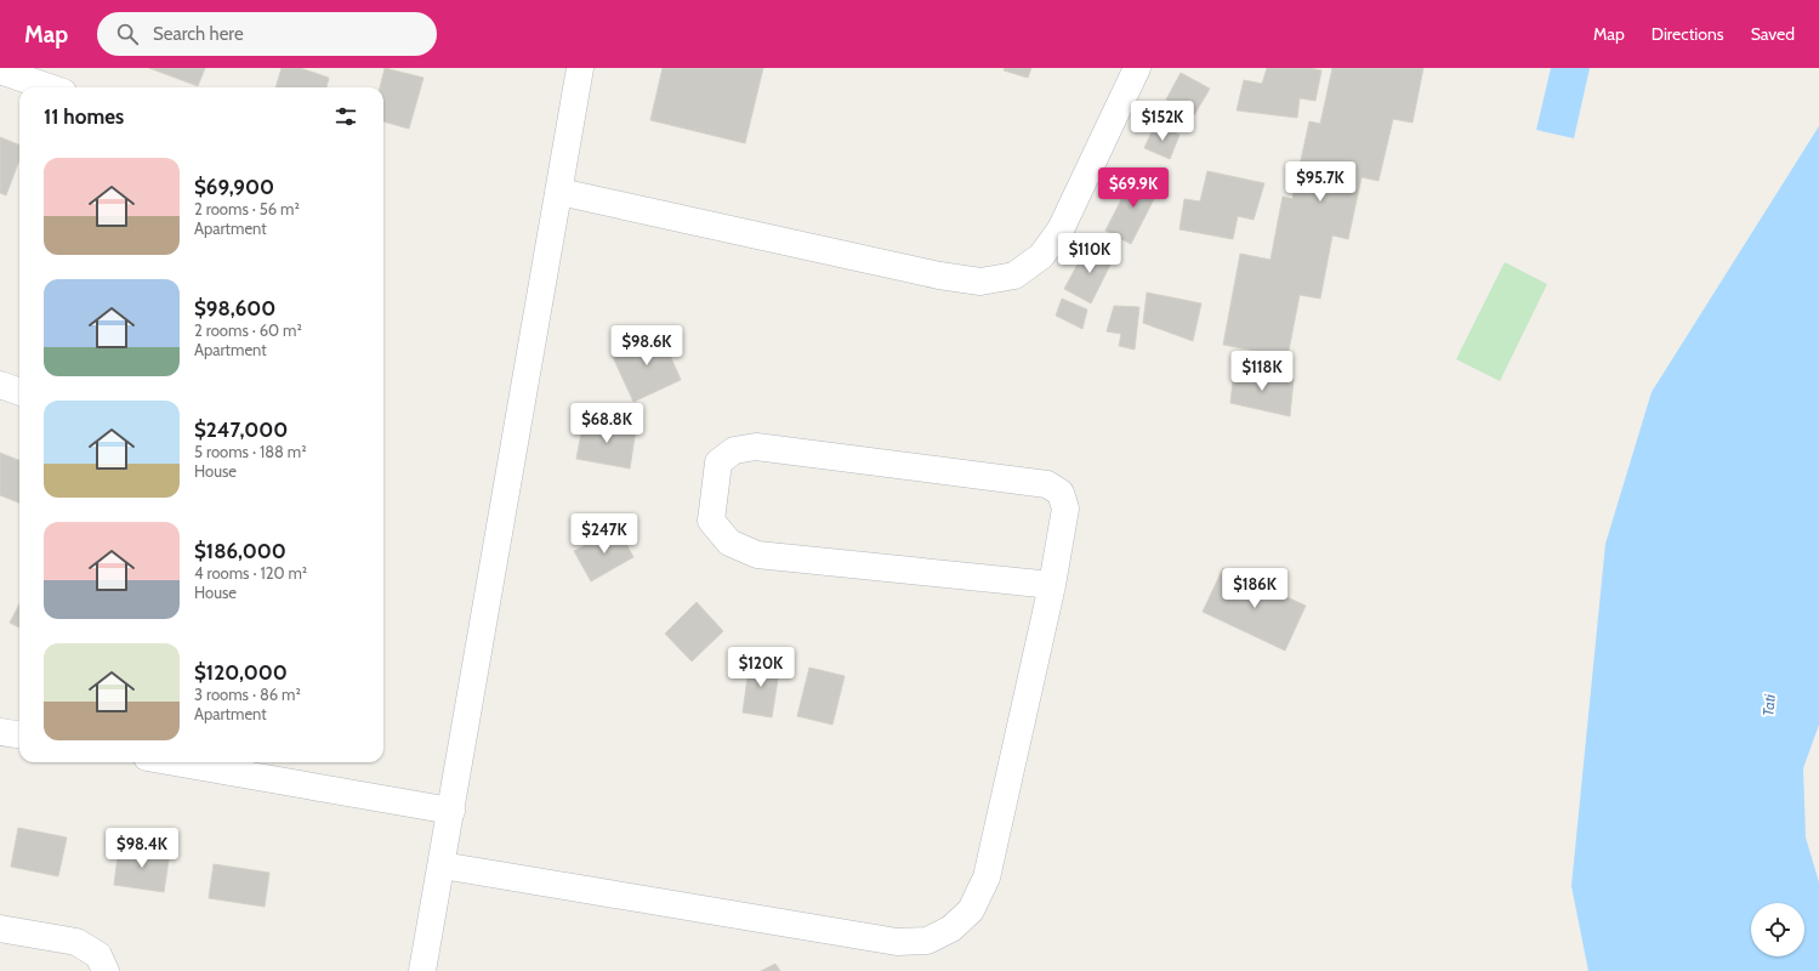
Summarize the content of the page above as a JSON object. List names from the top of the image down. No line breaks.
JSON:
{"water":["Tati"],"page":{"header":"Map","search":"Search here","nav":["Map","Directions","Saved"],"heading":"11 homes","price":["$152K","$95.7K","$69.9K","$110K","$98.6K","$118K","$68.8K","$247K","$186K","$120K","$98.4K"],"list":[{"name":"$69,900","note":"2 rooms · 56 m² · Apartment"},{"name":"$98,600","note":"2 rooms · 60 m² · Apartment"},{"name":"$247,000","note":"5 rooms · 188 m² · House"},{"name":"$186,000","note":"4 rooms · 120 m² · House"},{"name":"$120,000","note":"3 rooms · 86 m² · Apartment"}]}}
